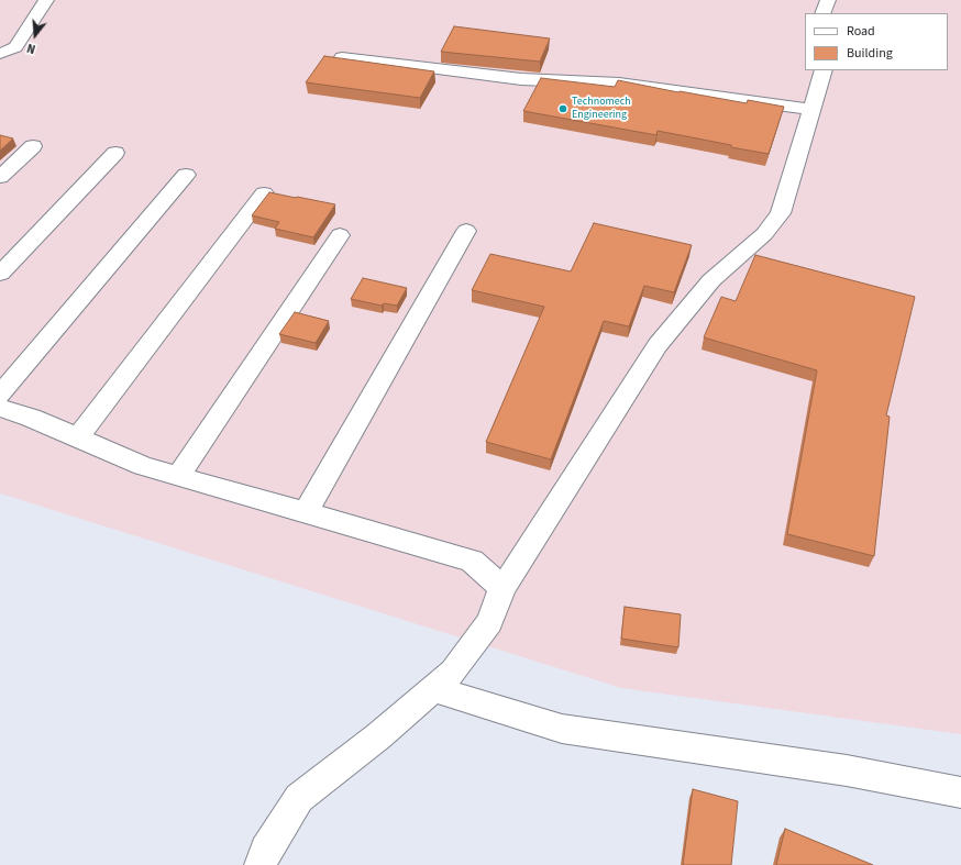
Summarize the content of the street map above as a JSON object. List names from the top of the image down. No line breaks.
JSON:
{"places":["Technomech Engineering"],"legend":["Road","Building"],"north":"bottom"}
